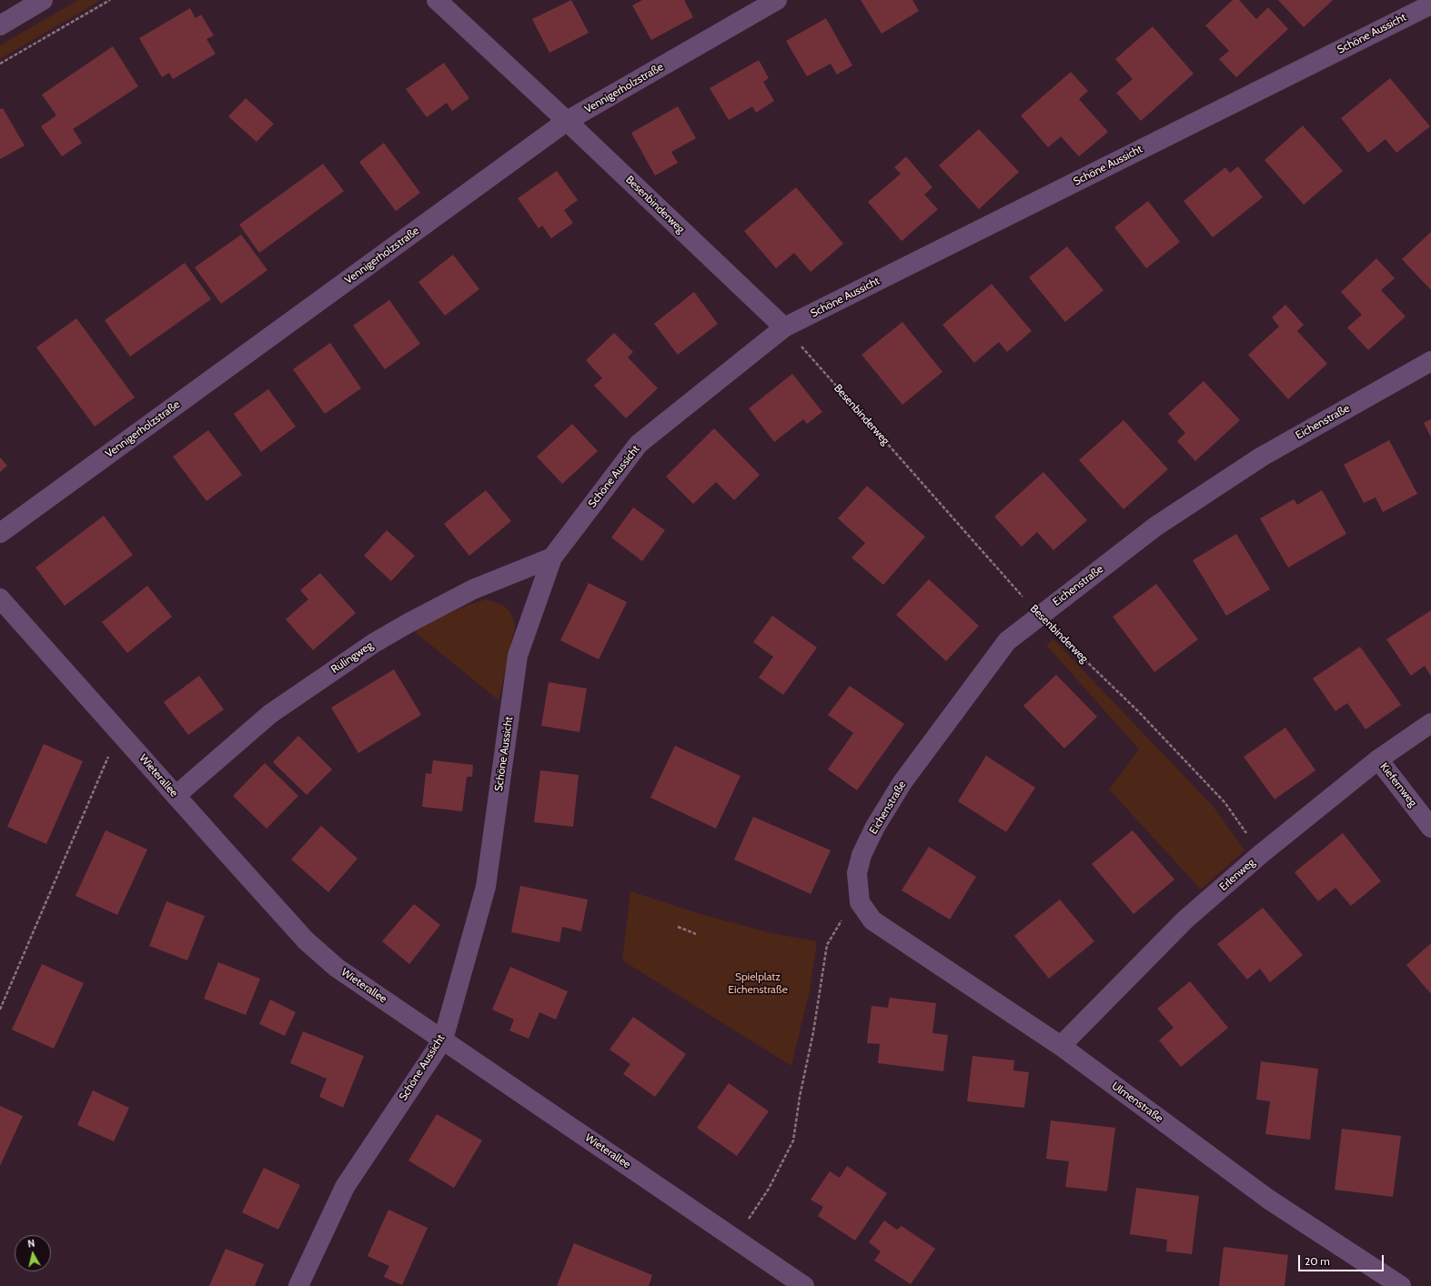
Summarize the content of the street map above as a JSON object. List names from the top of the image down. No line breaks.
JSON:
{"streets":{"street":["Schöne Aussicht","Vennigerholzstraße","Besenbinderweg","Eichenstraße","Rülingweg","Wieterallee","Kiefernweg","Erlenweg","Ulmenstraße"]},"crossings":[["Schöne Aussicht","Besenbinderweg"],["Schöne Aussicht","Rülingweg"],["Schöne Aussicht","Wieterallee"],["Vennigerholzstraße","Besenbinderweg"],["Besenbinderweg","Eichenstraße"],["Besenbinderweg","Erlenweg"],["Eichenstraße","Ulmenstraße"],["Rülingweg","Wieterallee"],["Kiefernweg","Erlenweg"],["Erlenweg","Ulmenstraße"]],"parks":["Spielplatz Eichenstraße"],"scale_bar":"20 m","north":"top"}
